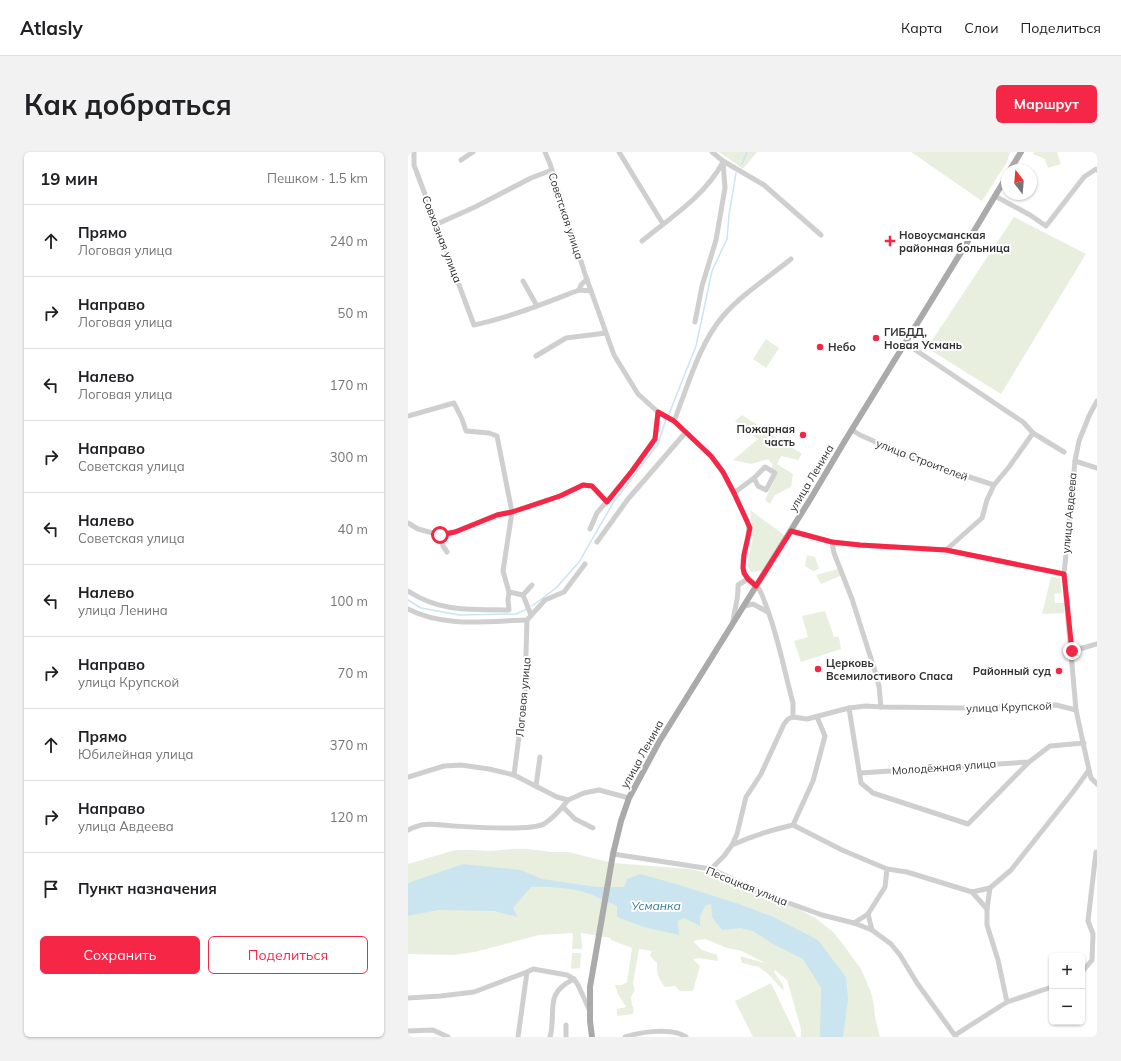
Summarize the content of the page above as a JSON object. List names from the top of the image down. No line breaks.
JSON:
{"streets":{"main road":["улица Ленина"],"street":["Советская улица","Совхозная улица","улица Строителей","улица Авдеева","Логовая улица","улица Крупской","Молодёжная улица","Песоцкая улица"]},"crossings":[["улица Строителей","улица Ленина"],["улица Ленина","Песоцкая улица"]],"water":["Усманка"],"places":{"health":["Новоусманская районная больница"],"other":["ГИБДД, Новая Усмань","Небо","Пожарная часть","Церковь Всемилостивого Спаса","Районный суд"]},"north":"top","page":{"header":"Atlasly","nav":["Карта","Слои","Поделиться"],"buttons":["Маршрут",["Сохранить","Поделиться"]],"title":"Как добраться","heading":["19 мин","Пешком · 1.5 km"],"list":[["Прямо","Логовая улица","240 m"],["Направо","Логовая улица","50 m"],["Налево","Логовая улица","170 m"],["Направо","Советская улица","300 m"],["Налево","Советская улица","40 m"],["Налево","улица Ленина","100 m"],["Направо","улица Крупской","70 m"],["Прямо","Юбилейная улица","370 m"],["Направо","улица Авдеева","120 m"],"Пункт назначения"],"map_buttons":["+","−"]}}
